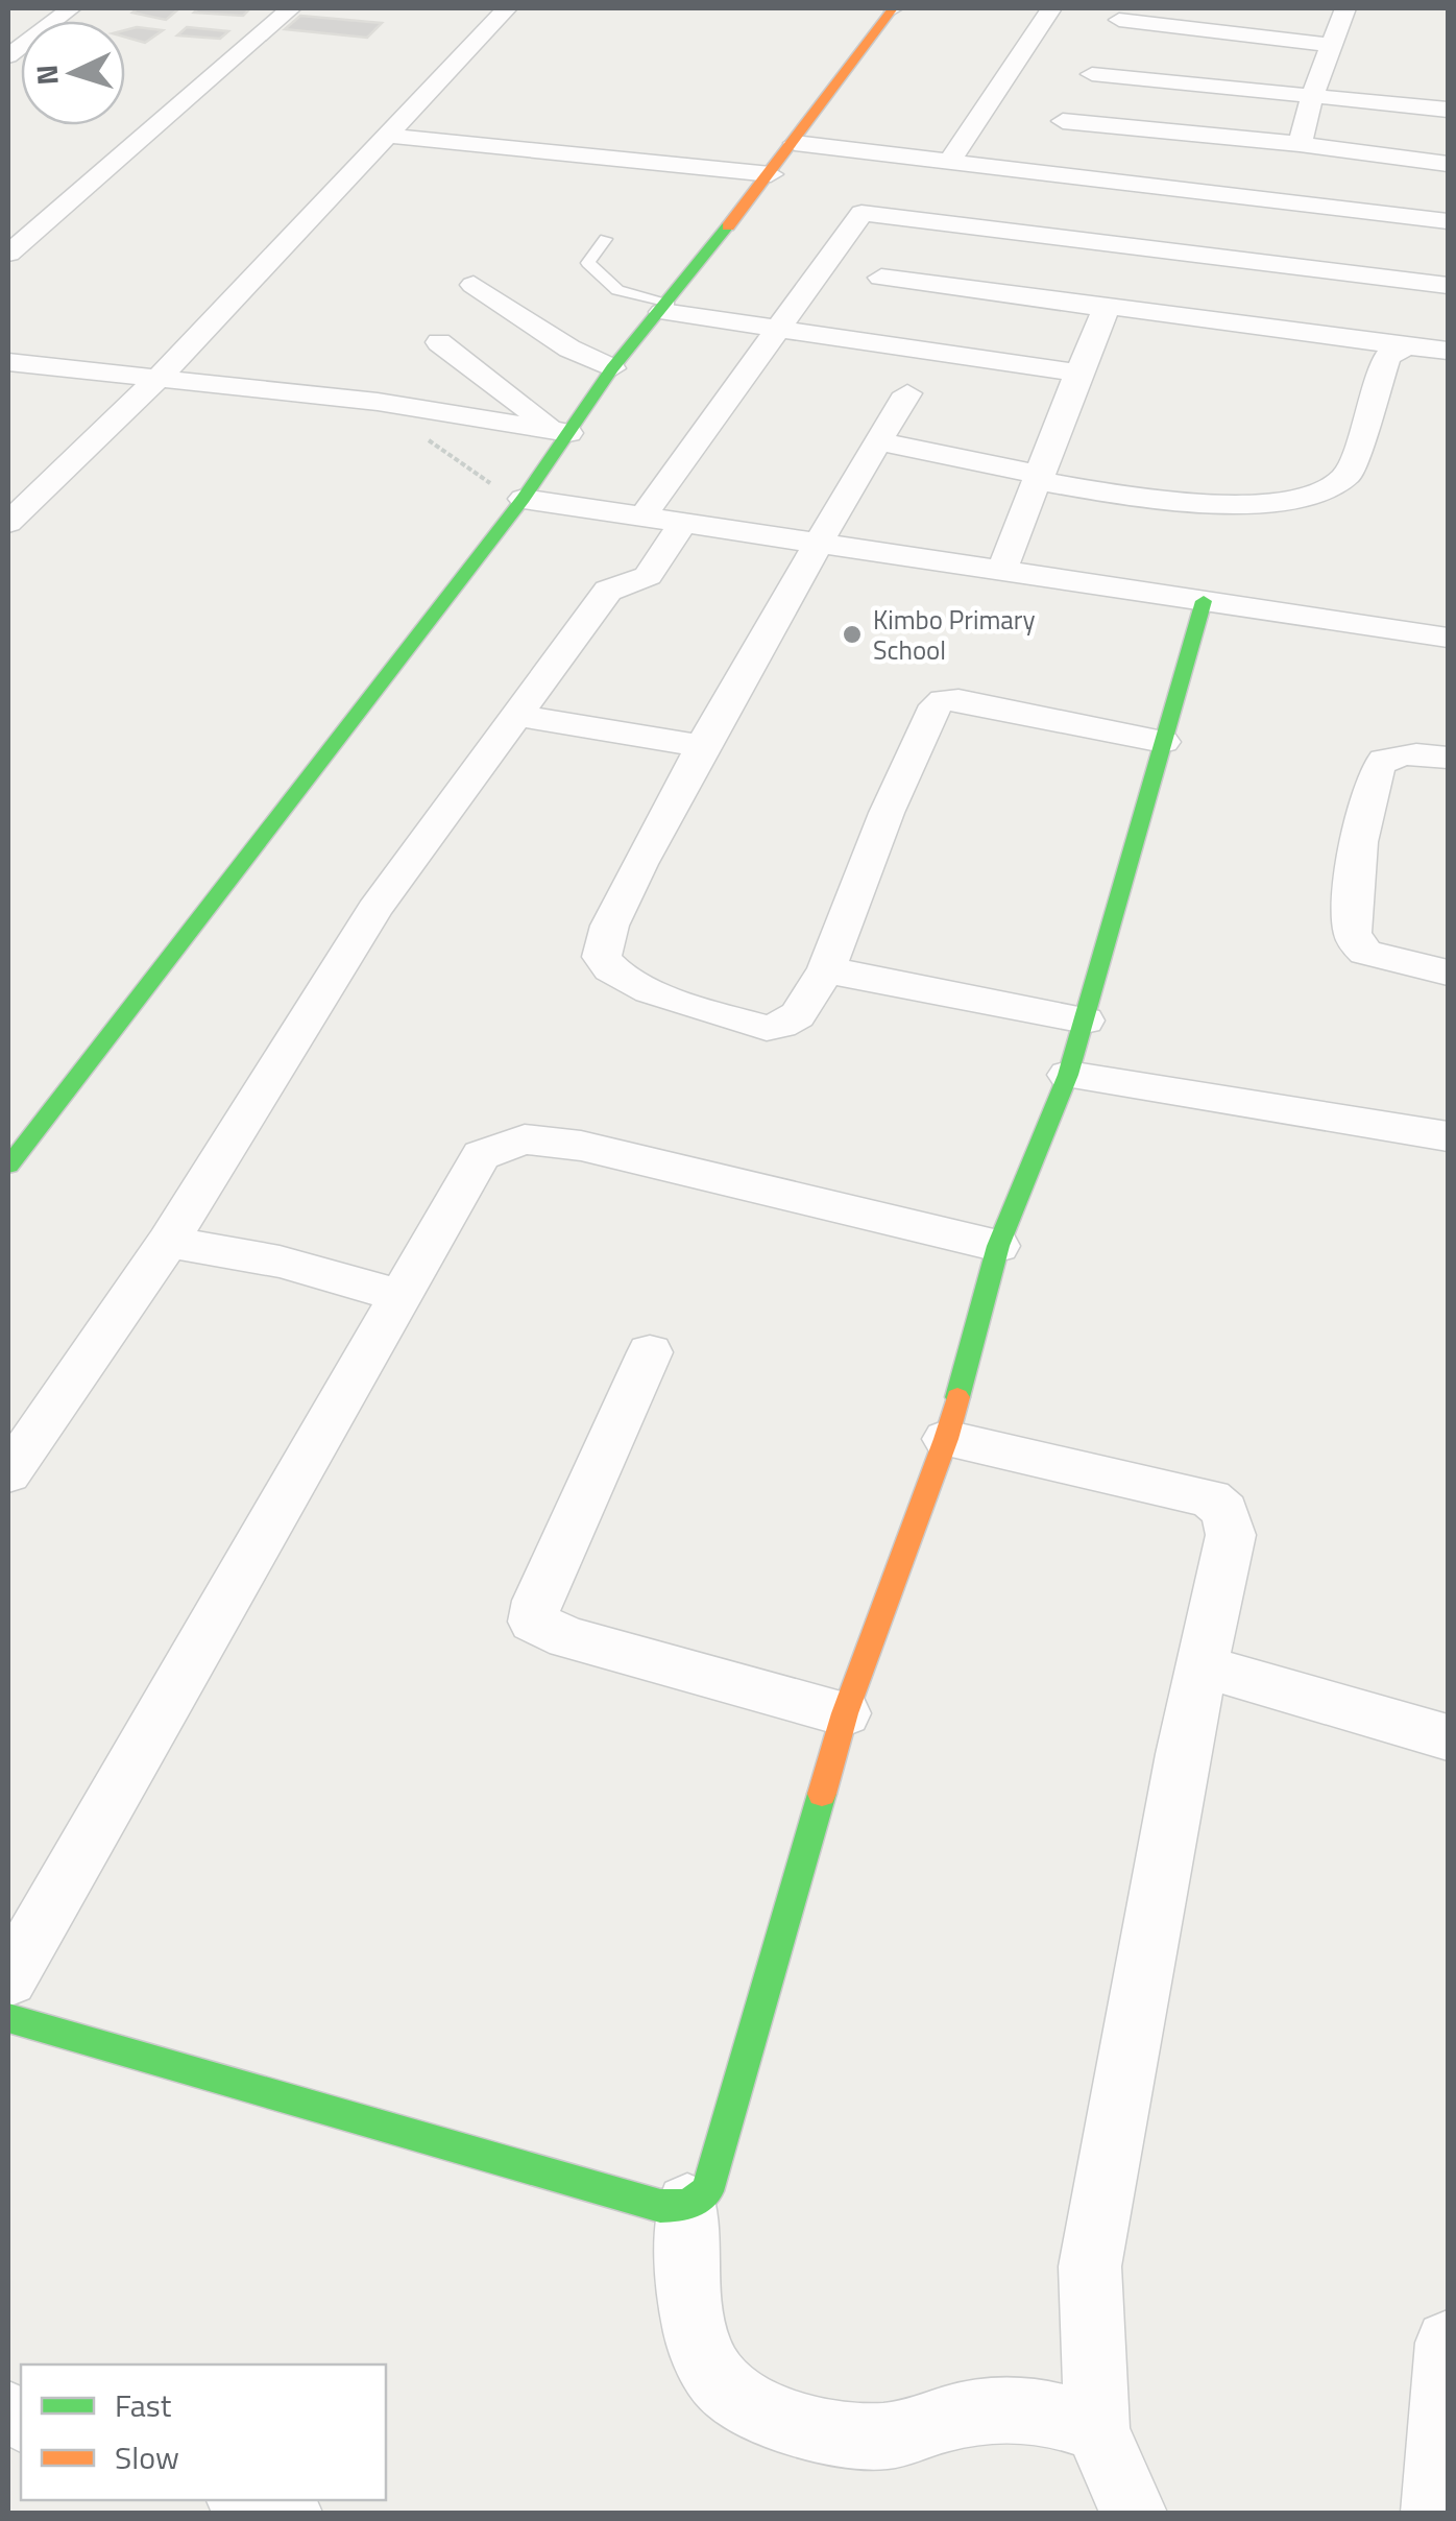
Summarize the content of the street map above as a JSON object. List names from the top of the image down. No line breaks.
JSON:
{"places":["Kimbo Primary School"],"legend":["Fast","Slow"],"north":"left"}
